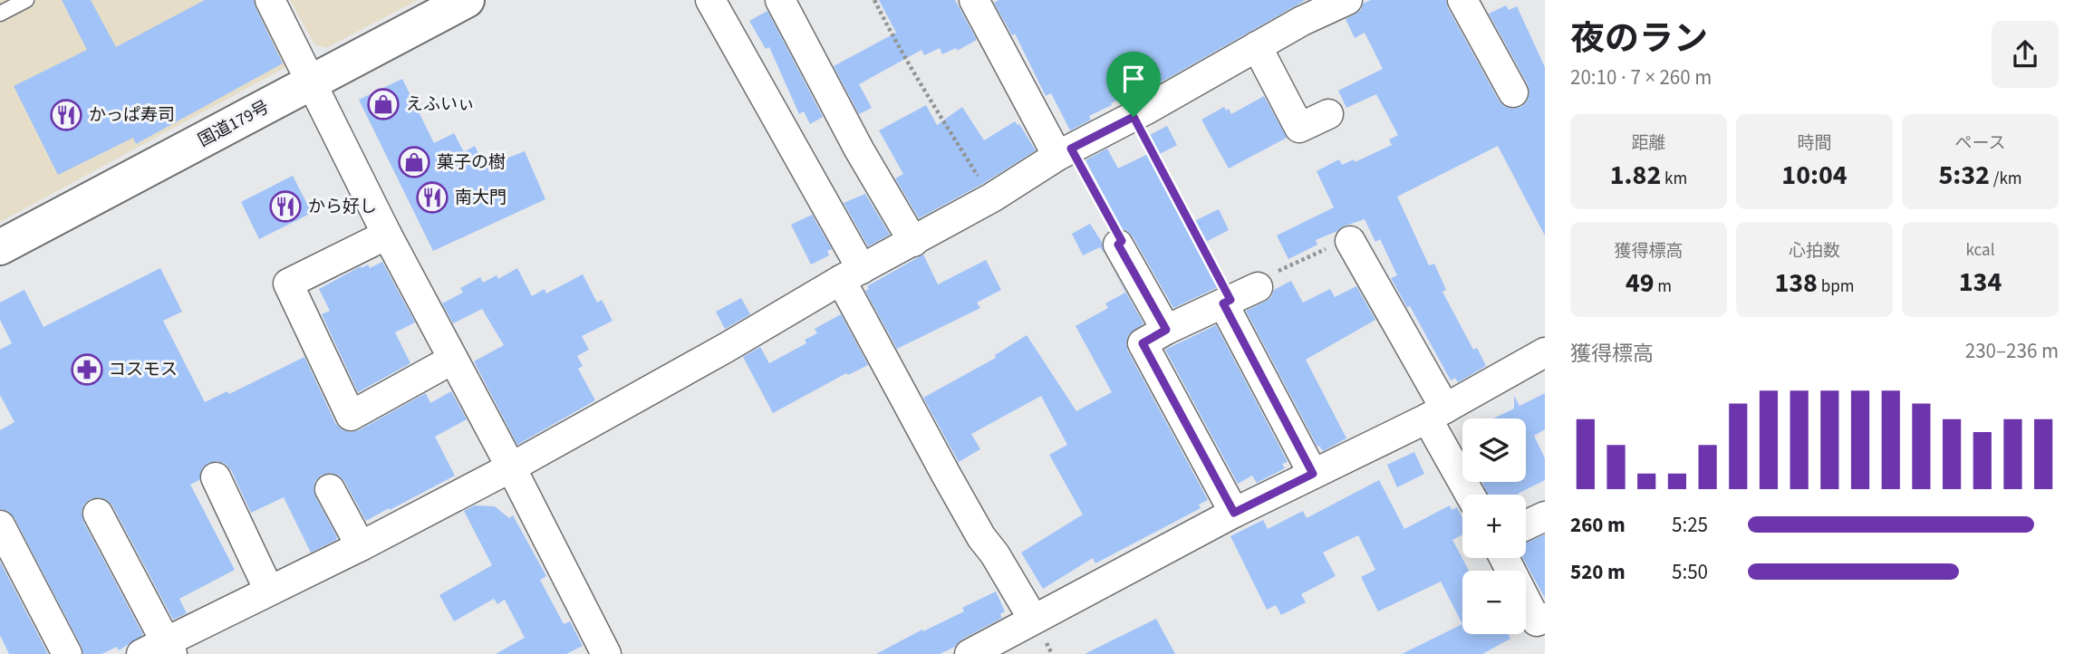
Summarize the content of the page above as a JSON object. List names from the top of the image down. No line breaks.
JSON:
{"streets":{"highway":["国道179号"]},"places":{"shop":["えふいぃ","菓子の樹"],"restaurant":["かっぱ寿司","南大門","から好し"],"pharmacy":["コスモス"]},"page":{"heading":["夜のラン","20:10 · 7 × 260 m"],"stats":[["距離","1.82 km"],["時間","10:04"],["ペース","5:32 /km"],["獲得標高","49 m"],["心拍数","138 bpm"],["kcal","134"]],"chart":["獲得標高","230–236 m"],"map_buttons":["+","−"],"list":[{"name":"260 m","note":"5:25"},{"name":"520 m","note":"5:50"}]}}
